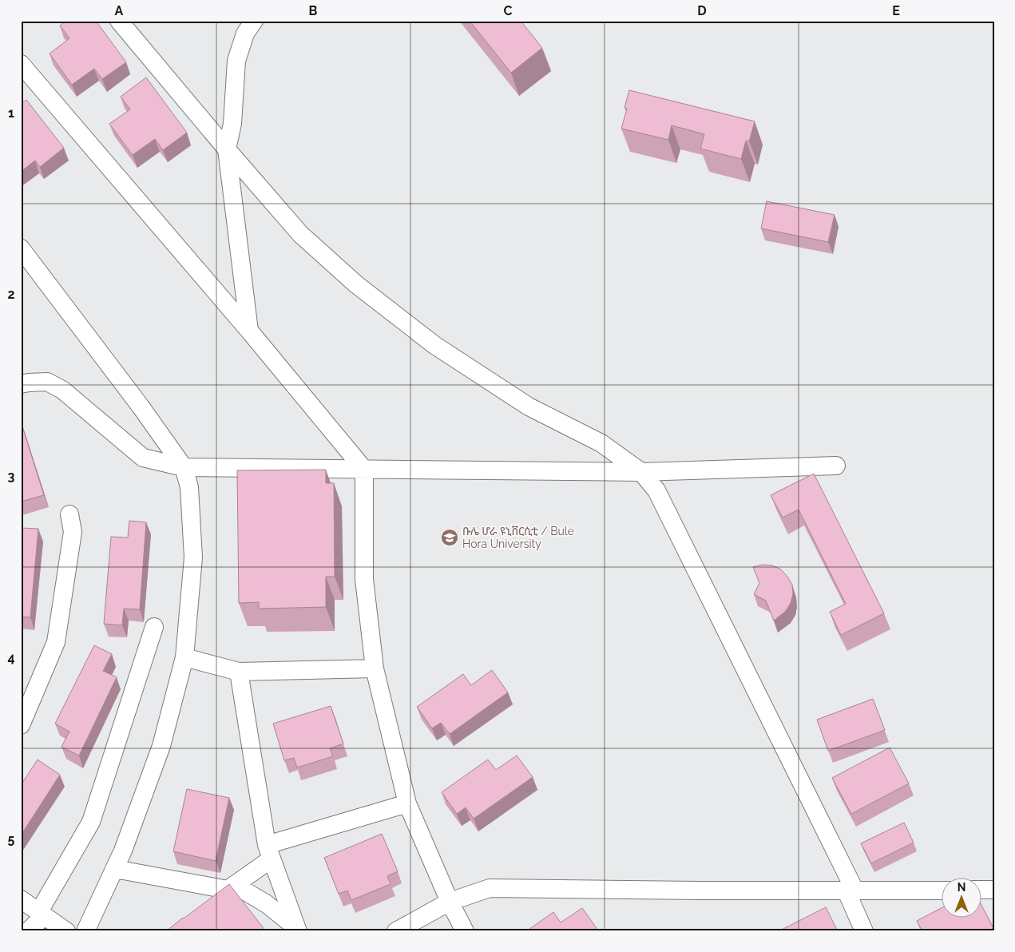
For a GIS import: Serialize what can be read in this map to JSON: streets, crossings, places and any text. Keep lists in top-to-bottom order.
{
  "places": {
    "school or university": ["ቡሌ ሆራ ዩኒቨርሲቲ / Bule Hora University"]
  },
  "north": "top",
  "grid": {
    "columns": [
      "A",
      "B",
      "C",
      "D",
      "E"
    ],
    "rows": [
      "1",
      "2",
      "3",
      "4",
      "5"
    ]
  }
}
